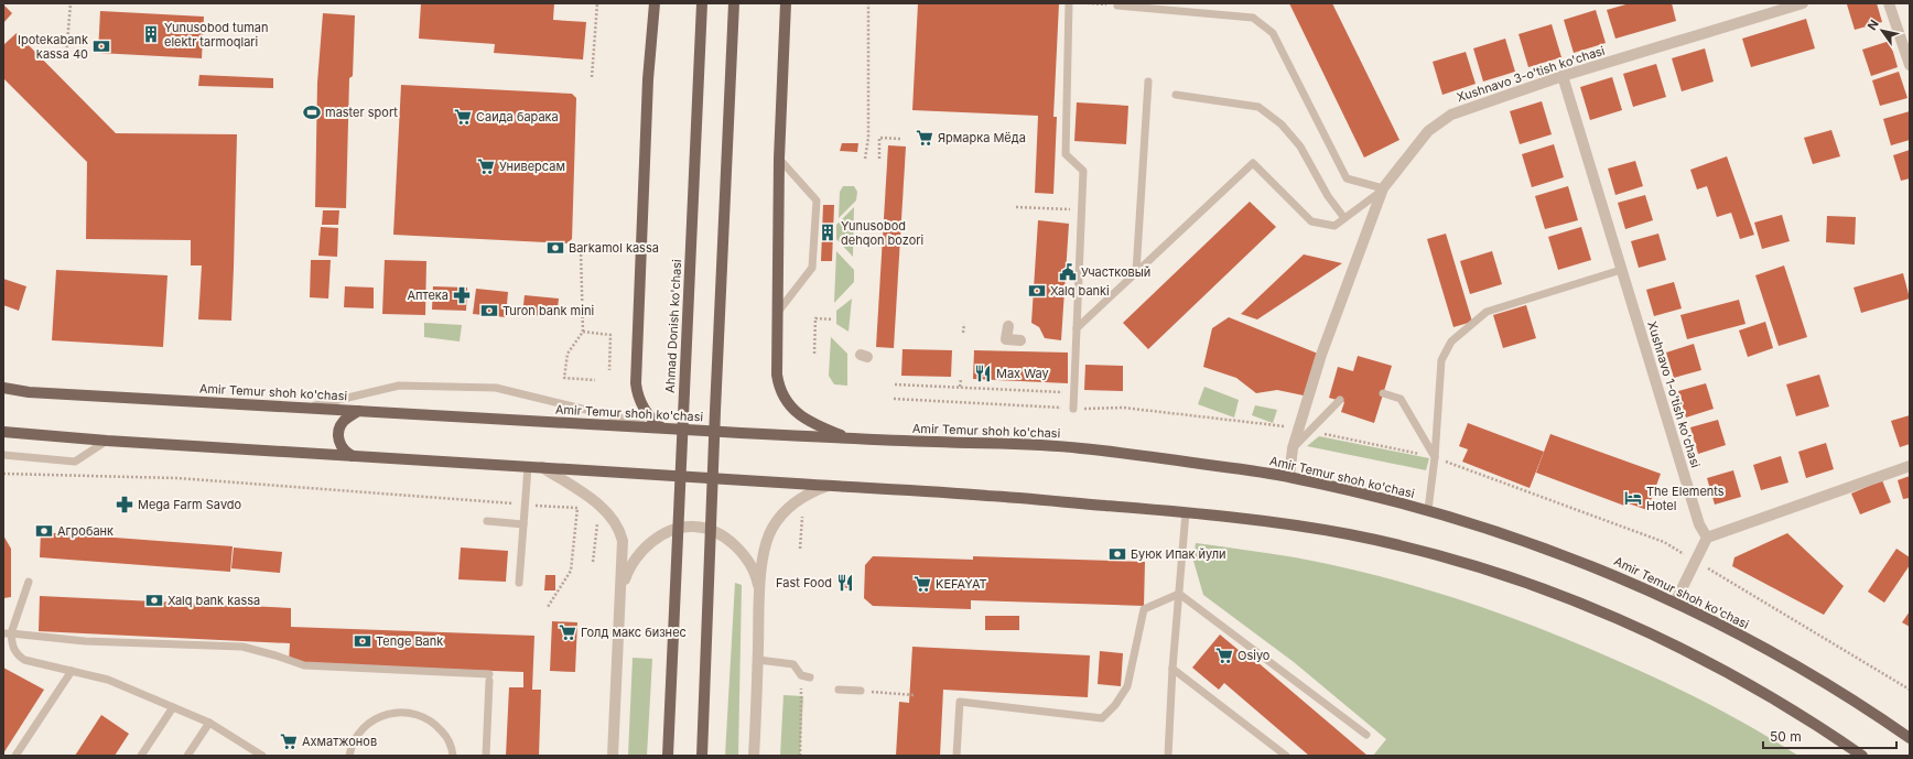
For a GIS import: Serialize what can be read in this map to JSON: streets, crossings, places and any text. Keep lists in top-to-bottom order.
{
  "streets": {
    "main road": ["Ahmad Donish ko'chasi", "Amir Temur shoh ko'chasi"],
    "street": ["Xushnavo 3-o'tish ko'chasi", "Xushnavo 1-o'tish ko'chasi"]
  },
  "crossings": [
    ["Xushnavo 3-o'tish ko'chasi", "Amir Temur shoh ko'chasi"],
    ["Xushnavo 3-o'tish ko'chasi", "Xushnavo 1-o'tish ko'chasi"]
  ],
  "places": {
    "building": ["Yunusobod tuman elektr tarmoqlari", "Yunusobod dehqon bozori"],
    "bank": [
      "Ipotekabank kassa 40",
      "Barkamol kassa",
      "Xalq banki",
      "Turon bank mini",
      "Агробанк",
      "Буюк Ипак йули",
      "Xalq bank kassa",
      "Tenge Bank"
    ],
    "sports": ["master sport"],
    "supermarket": [
      "Саида барака",
      "Ярмарка Мёда",
      "Универсам",
      "KEFAYAT",
      "Голд макс бизнес",
      "Osiyo",
      "Ахматжонов"
    ],
    "public building": ["Участковый"],
    "pharmacy": ["Аптека", "Mega Farm Savdo"],
    "restaurant": ["Max Way", "Fast Food"],
    "hotel": ["The Elements Hotel"]
  },
  "scale_bar": "50 m",
  "north": "top left"
}
